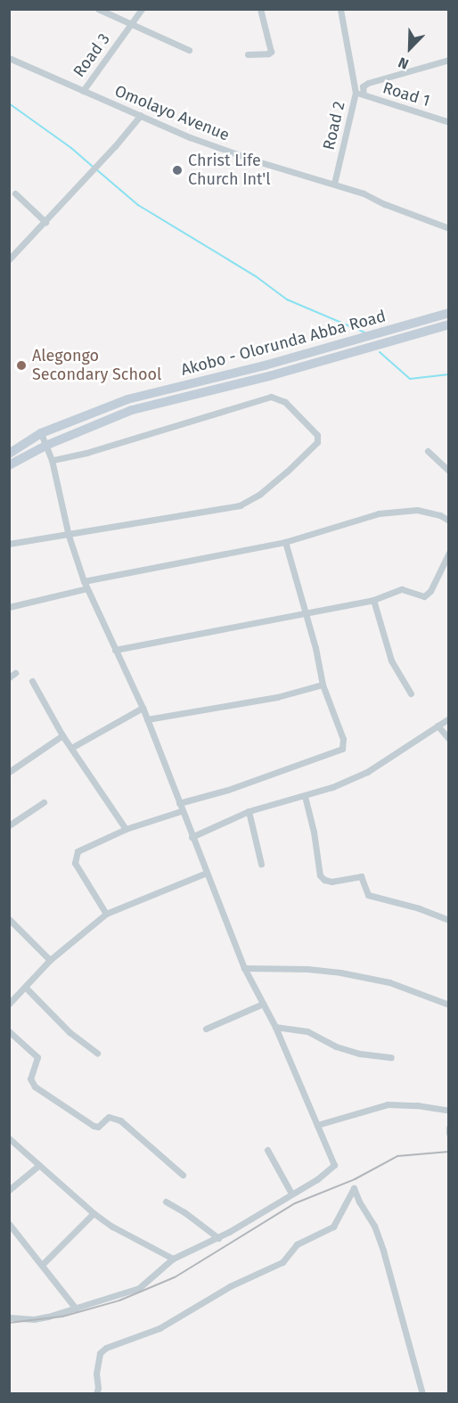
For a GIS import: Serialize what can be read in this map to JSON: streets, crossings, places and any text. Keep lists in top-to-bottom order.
{
  "streets": {
    "main road": ["Akobo - Olorunda Abba Road"],
    "street": [
      "Road 3",
      "Road 1",
      "Omolayo Avenue",
      "Road 2"
    ]
  },
  "crossings": [
    ["Road 3", "Omolayo Avenue"],
    ["Road 1", "Road 2"],
    ["Omolayo Avenue", "Road 2"]
  ],
  "places": ["Christ Life Church Int'l", "Alegongo Secondary School"],
  "north": "bottom left"
}
